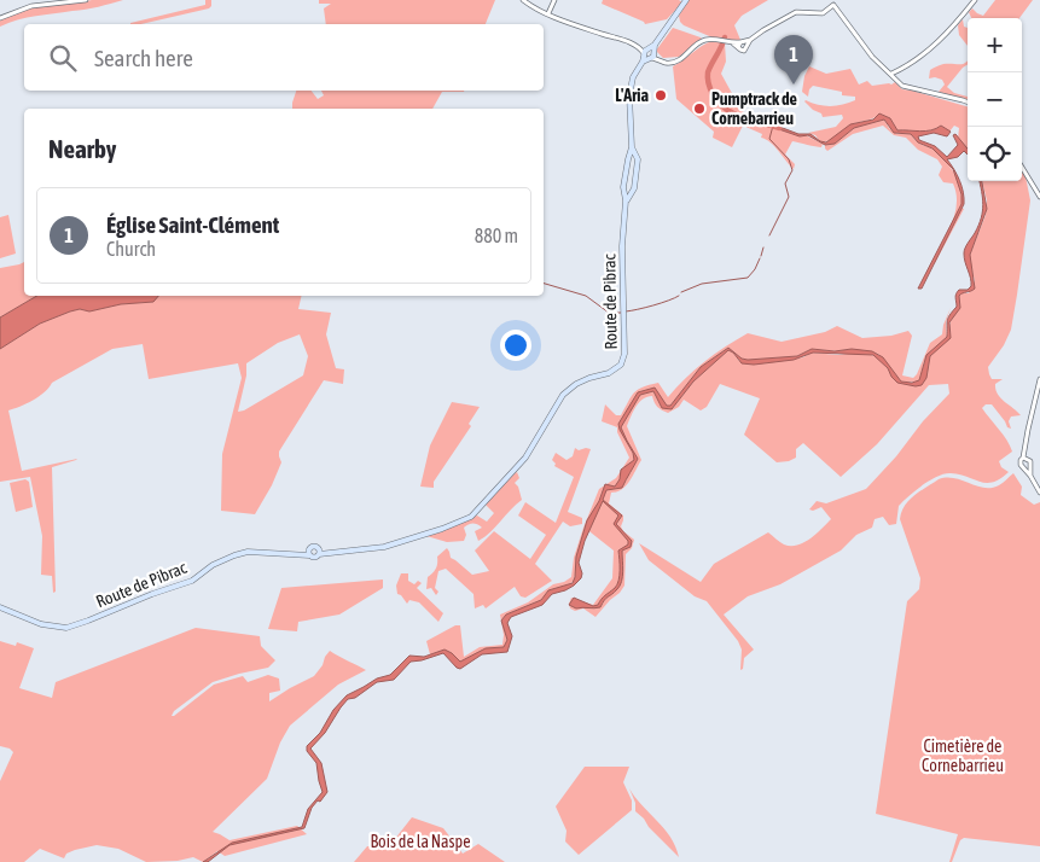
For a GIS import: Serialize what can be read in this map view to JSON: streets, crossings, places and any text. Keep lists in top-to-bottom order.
{
  "streets": {
    "main road": ["Route de Pibrac"]
  },
  "parks": ["Cimetière de Cornebarrieu", "Bois de la Naspe"],
  "places": ["L'Aria", "Pumptrack de Cornebarrieu"],
  "page": {
    "map_buttons": ["+", "−"],
    "search": "Search here",
    "pins": "1",
    "heading": "Nearby",
    "list": [
      {
        "mark": "1",
        "name": "Église Saint-Clément",
        "note": "Church",
        "value": "880 m"
      }
    ]
  }
}
